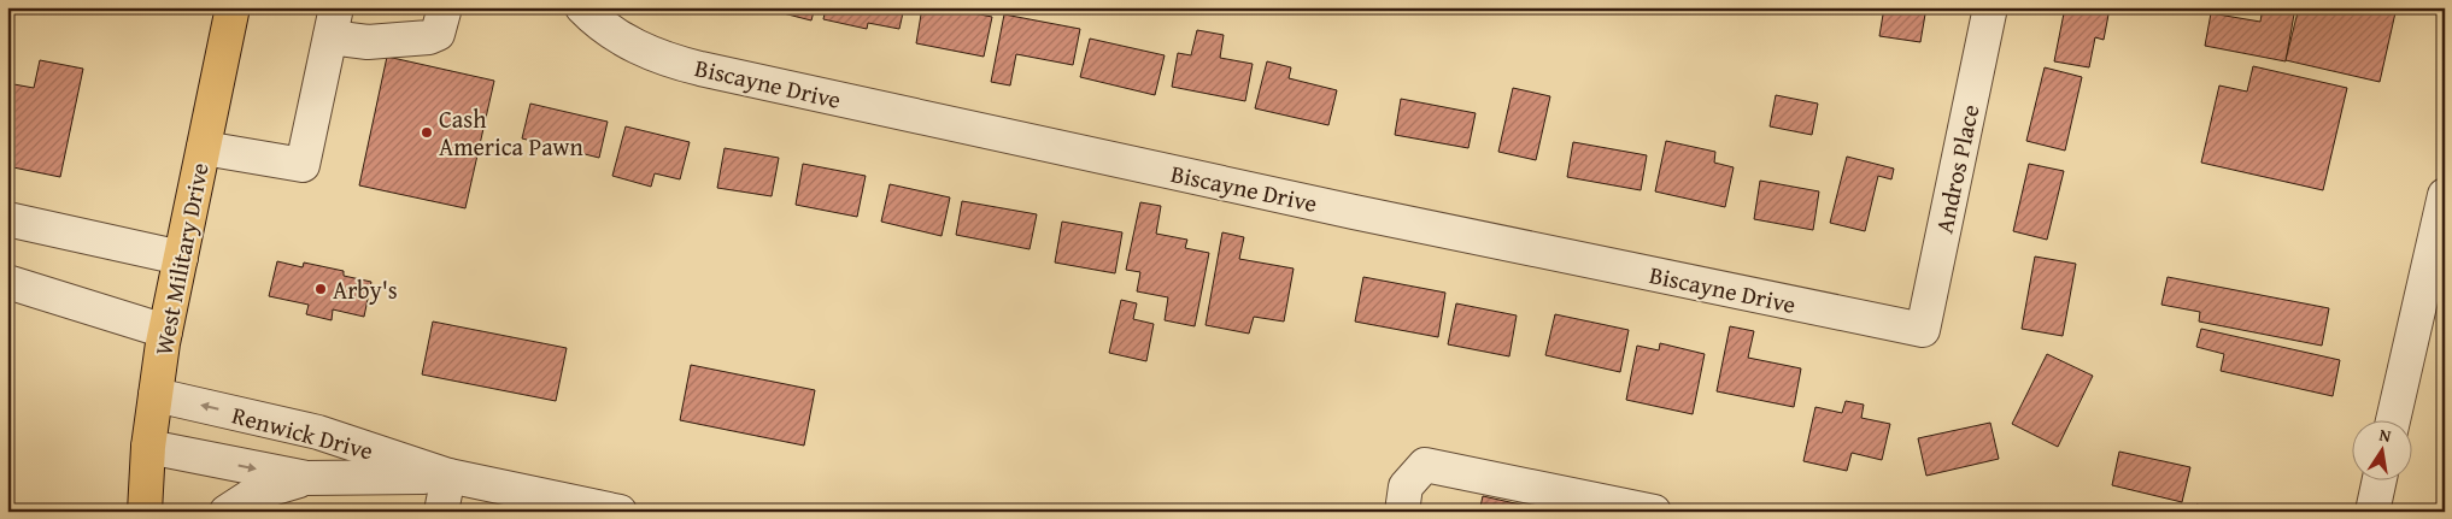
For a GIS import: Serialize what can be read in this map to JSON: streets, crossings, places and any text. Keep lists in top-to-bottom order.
{
  "streets": {
    "main road": ["West Military Drive"],
    "street": ["Biscayne Drive", "Andros Place", "Renwick Drive"]
  },
  "crossings": [
    ["Biscayne Drive", "Andros Place"],
    ["West Military Drive", "Renwick Drive"]
  ],
  "places": ["Cash America Pawn", "Arby's"],
  "north": "top"
}
